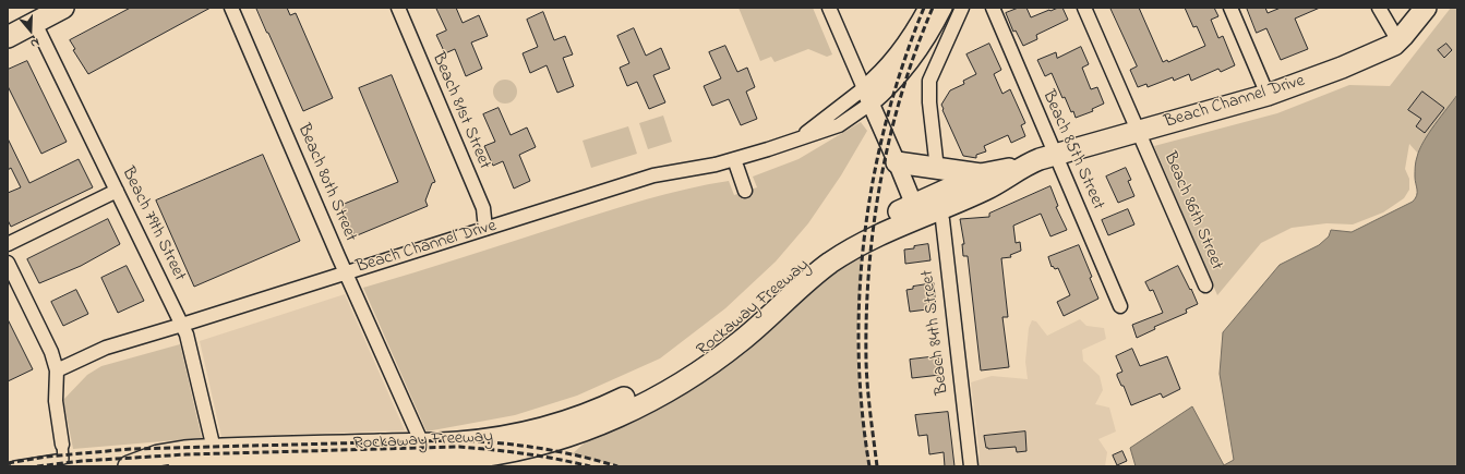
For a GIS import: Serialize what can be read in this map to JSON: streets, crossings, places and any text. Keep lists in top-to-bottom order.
{
  "streets": {
    "main road": ["Beach Channel Drive", "Rockaway Freeway"],
    "street": [
      "Beach 81st Street",
      "Beach 85th Street",
      "Beach 80th Street",
      "Beach 86th Street",
      "Beach 79th Street",
      "Beach 84th Street"
    ]
  },
  "crossings": [
    ["Beach Channel Drive", "Beach 81st Street"],
    ["Beach Channel Drive", "Beach 85th Street"],
    ["Beach Channel Drive", "Beach 80th Street"],
    ["Beach Channel Drive", "Beach 86th Street"],
    ["Beach Channel Drive", "Beach 79th Street"],
    ["Beach Channel Drive", "Rockaway Freeway"],
    ["Beach Channel Drive", "Beach 84th Street"],
    ["Beach 80th Street", "Rockaway Freeway"],
    ["Beach 79th Street", "Rockaway Freeway"]
  ],
  "north": "bottom"
}
